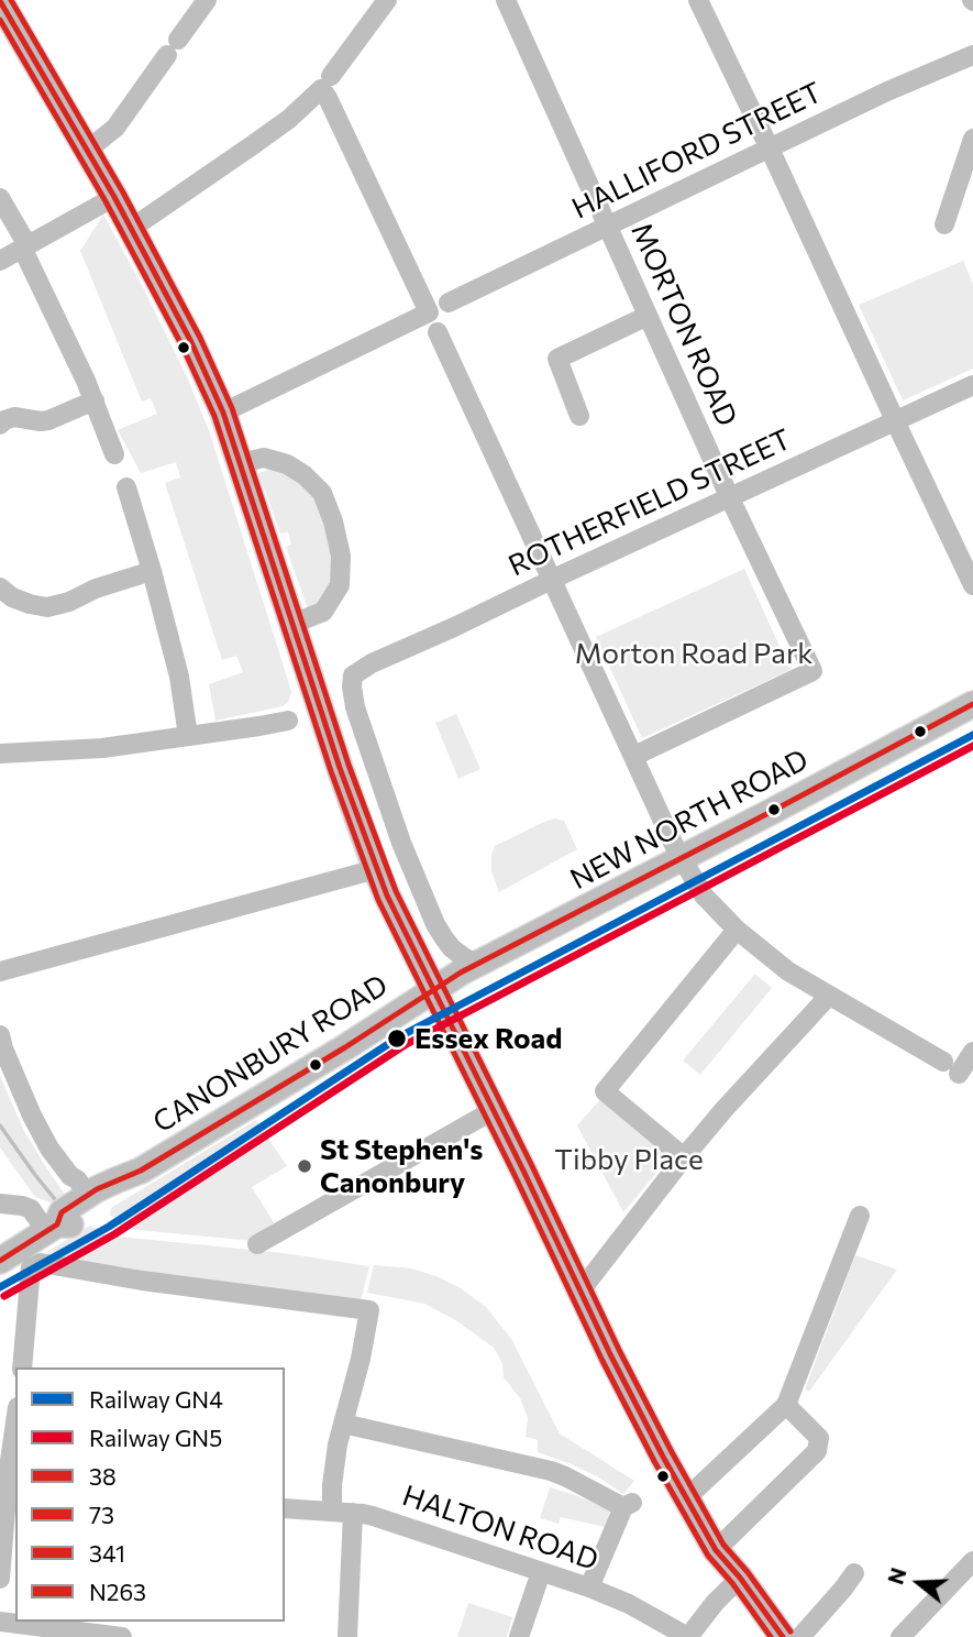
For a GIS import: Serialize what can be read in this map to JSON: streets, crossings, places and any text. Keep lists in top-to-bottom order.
{
  "streets": {
    "main road": ["NEW NORTH ROAD", "CANONBURY ROAD"],
    "street": [
      "HALLIFORD STREET",
      "MORTON ROAD",
      "ROTHERFIELD STREET",
      "HALTON ROAD"
    ]
  },
  "crossings": [
    ["HALLIFORD STREET", "MORTON ROAD"],
    ["MORTON ROAD", "ROTHERFIELD STREET"],
    ["ROTHERFIELD STREET", "NEW NORTH ROAD"],
    ["NEW NORTH ROAD", "CANONBURY ROAD"]
  ],
  "parks": ["Morton Road Park", "Tibby Place"],
  "places": ["Essex Road", "St Stephen's Canonbury"],
  "lines": [
    "transit line 341",
    "transit line 38",
    "transit line 73",
    "transit line N263",
    "rail line GN4",
    "rail line GN5"
  ],
  "legend": [
    "Railway GN4",
    "Railway GN5",
    "38",
    "73",
    "341",
    "N263"
  ],
  "north": "left"
}
